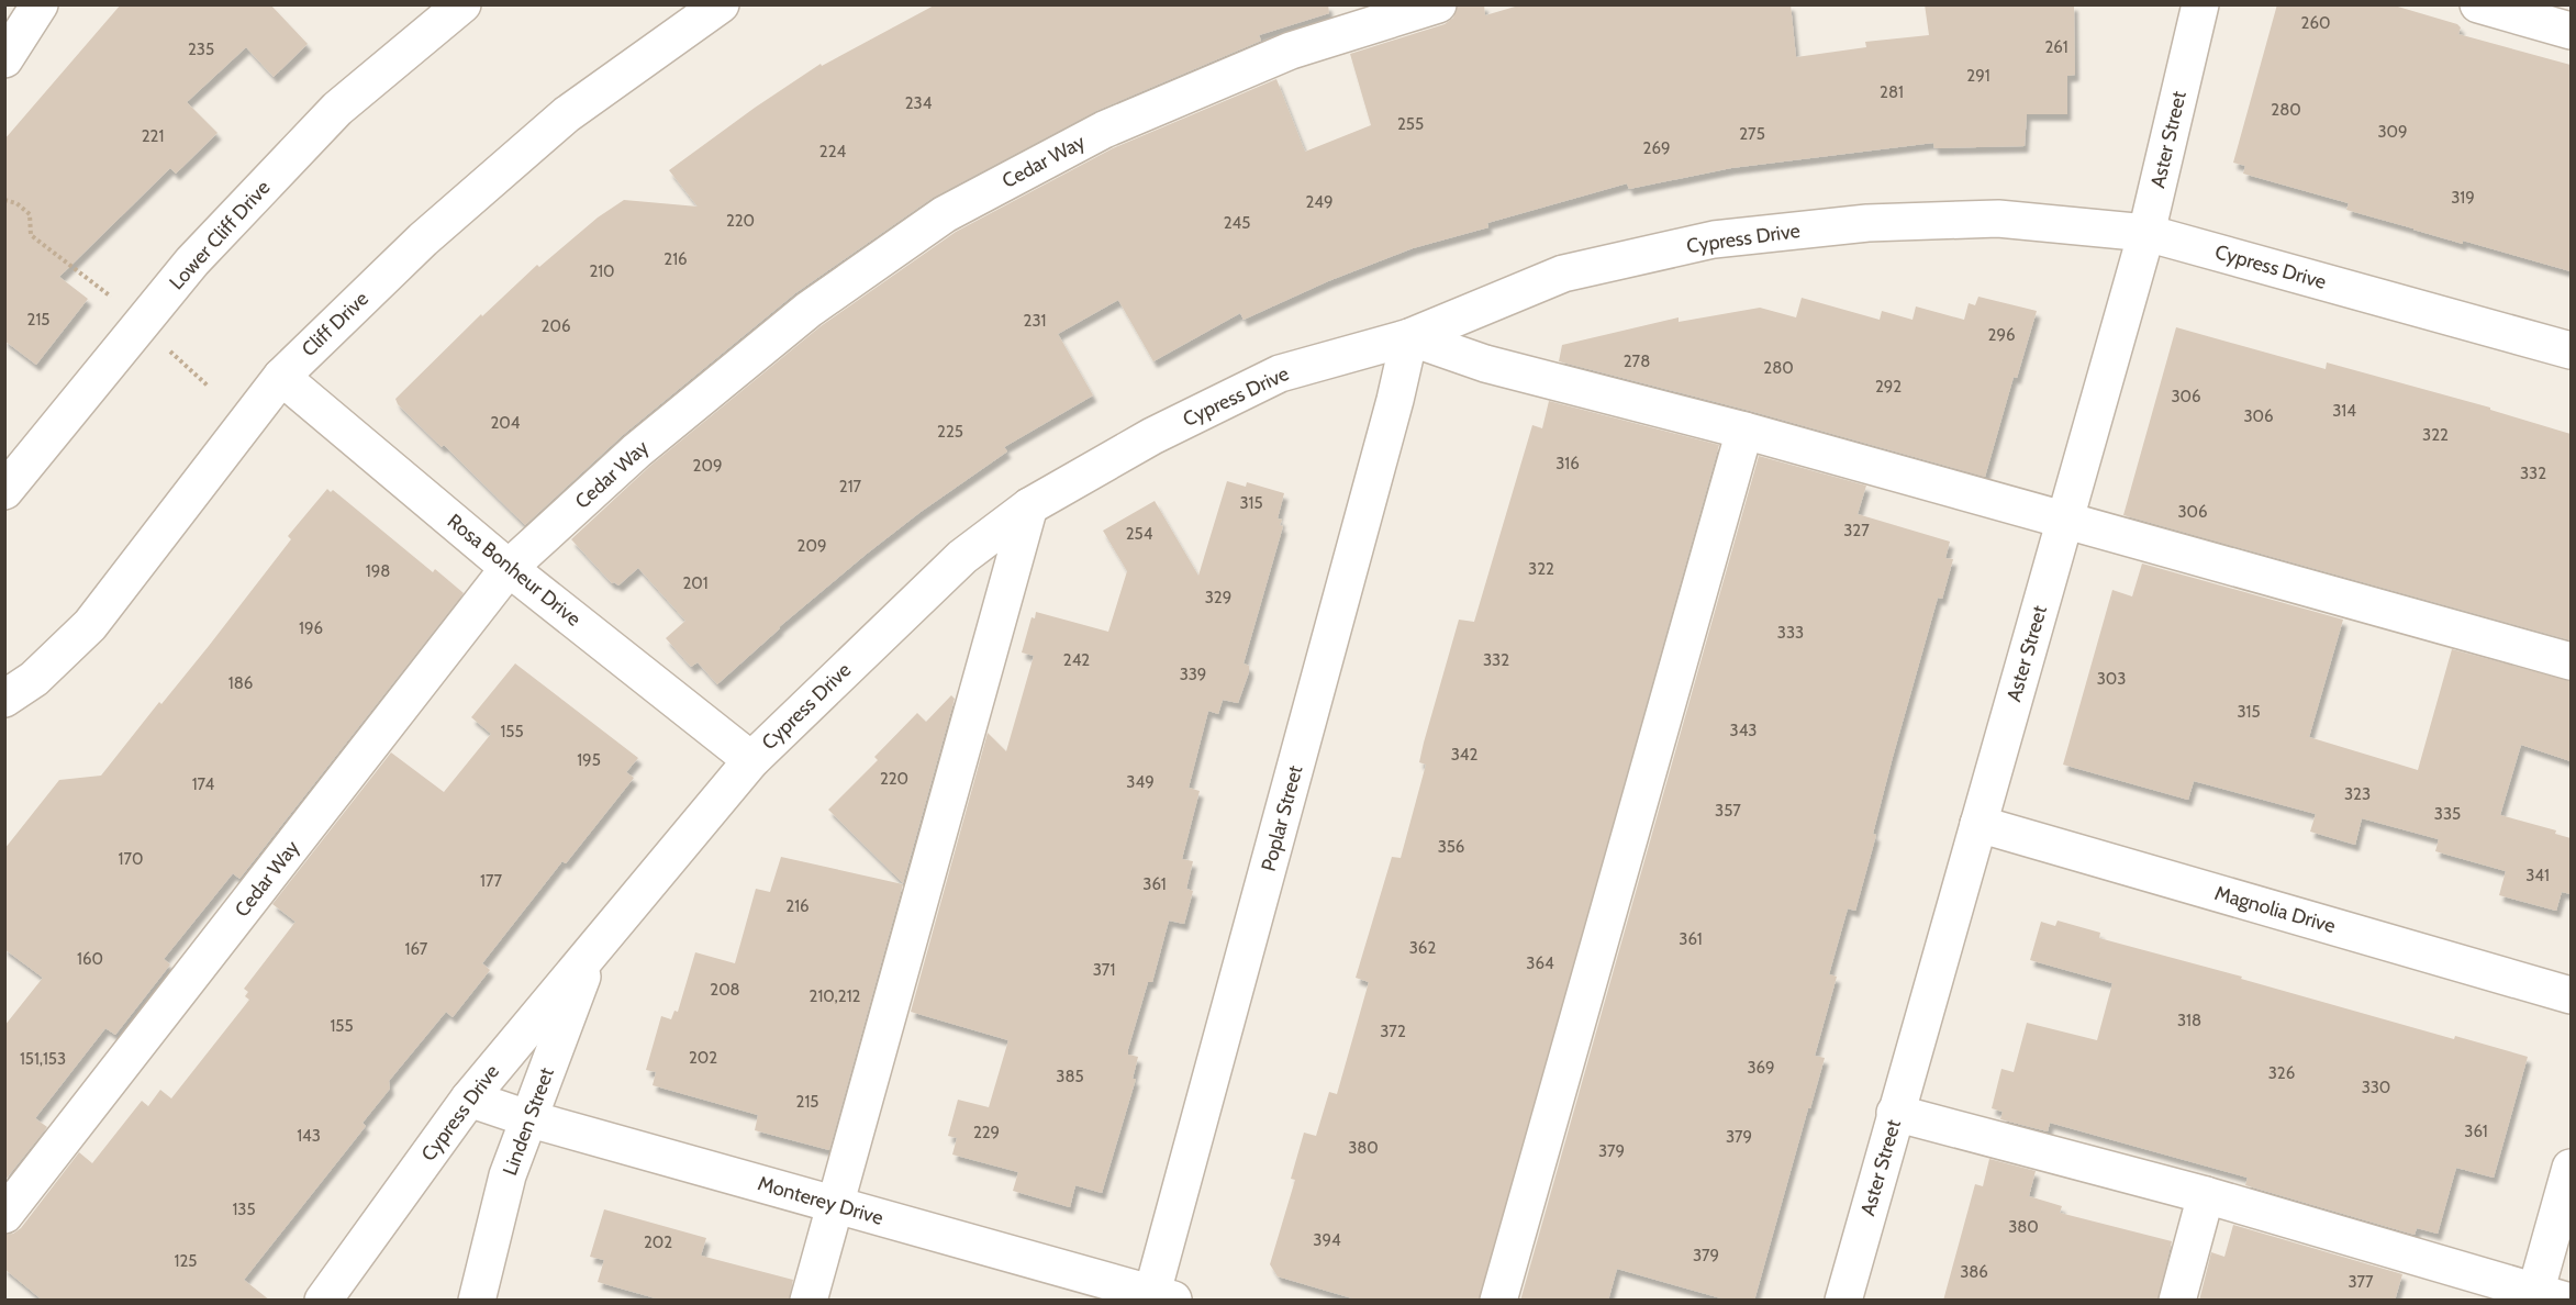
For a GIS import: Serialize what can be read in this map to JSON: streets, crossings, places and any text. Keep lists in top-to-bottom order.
{
  "streets": {
    "street": [
      "Aster Street",
      "Cedar Way",
      "Lower Cliff Drive",
      "Cypress Drive",
      "Cliff Drive",
      "Rosa Bonheur Drive",
      "Poplar Street",
      "Magnolia Drive",
      "Linden Street",
      "Monterey Drive"
    ]
  },
  "crossings": [
    ["Aster Street", "Cypress Drive"],
    ["Aster Street", "Magnolia Drive"],
    ["Cedar Way", "Rosa Bonheur Drive"],
    ["Cypress Drive", "Rosa Bonheur Drive"],
    ["Cypress Drive", "Poplar Street"],
    ["Cypress Drive", "Linden Street"],
    ["Cypress Drive", "Monterey Drive"],
    ["Cliff Drive", "Rosa Bonheur Drive"],
    ["Poplar Street", "Monterey Drive"],
    ["Linden Street", "Monterey Drive"]
  ],
  "house_numbers": [
    "260",
    "261",
    "235",
    "291",
    "281",
    "234",
    "280",
    "255",
    "309",
    "275",
    "221",
    "269",
    "224",
    "319",
    "249",
    "220",
    "245",
    "216",
    "210",
    "215",
    "231",
    "206",
    "296",
    "278",
    "280",
    "292",
    "306",
    "314",
    "306",
    "204",
    "225",
    "322",
    "316",
    "209",
    "332",
    "217",
    "315",
    "306",
    "327",
    "254",
    "209",
    "322",
    "198",
    "201",
    "329",
    "196",
    "333",
    "242",
    "332",
    "339",
    "303",
    "186",
    "315",
    "343",
    "155",
    "342",
    "195",
    "220",
    "349",
    "174",
    "323",
    "357",
    "335",
    "356",
    "170",
    "341",
    "177",
    "361",
    "216",
    "361",
    "362",
    "167",
    "160",
    "364",
    "371",
    "208",
    "210,212",
    "318",
    "155",
    "372",
    "202",
    "151,153",
    "369",
    "326",
    "385",
    "330",
    "215",
    "361",
    "229",
    "143",
    "379",
    "380",
    "379",
    "135",
    "380",
    "394",
    "202",
    "379",
    "125",
    "386",
    "377"
  ]
}
